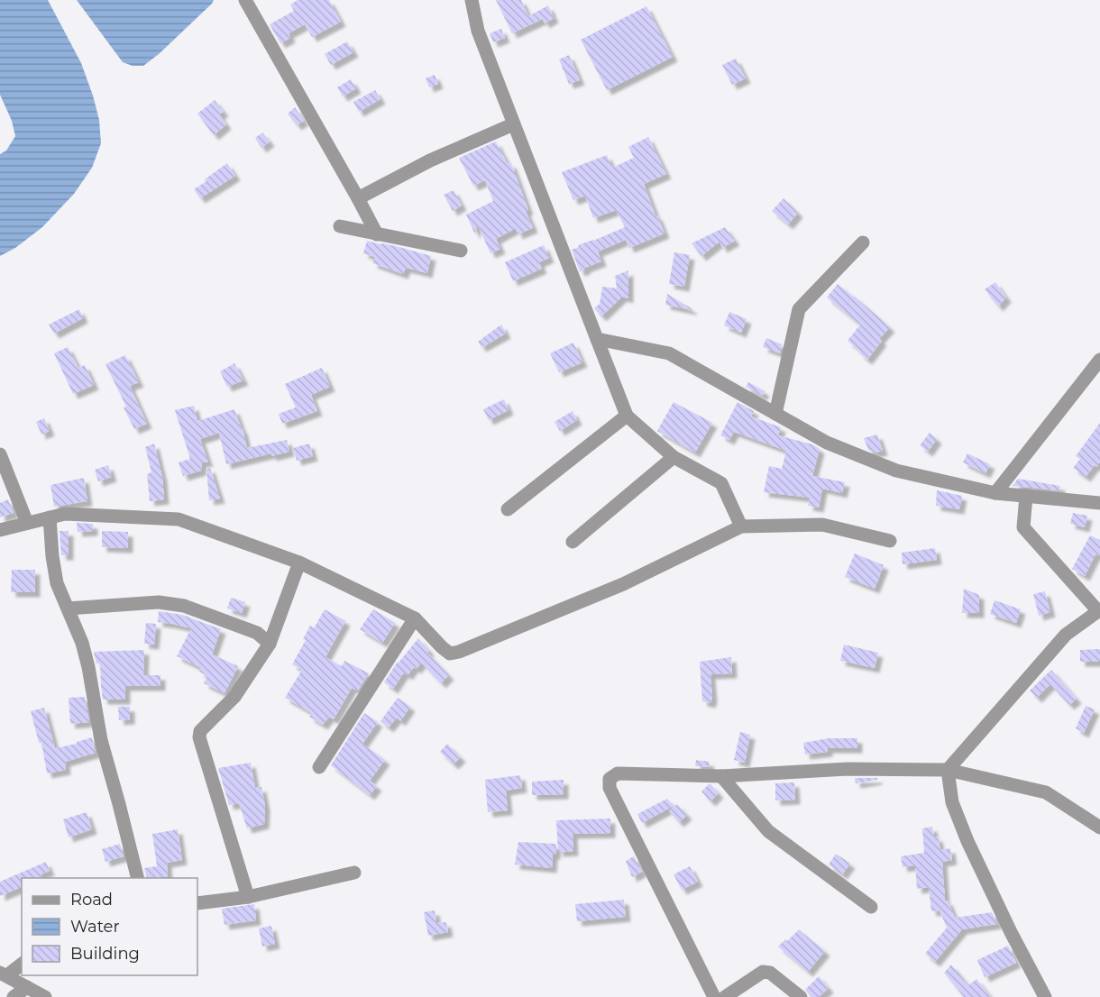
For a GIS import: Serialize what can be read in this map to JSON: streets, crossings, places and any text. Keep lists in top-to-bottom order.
{
  "legend": ["Road", "Water", "Building"]
}
